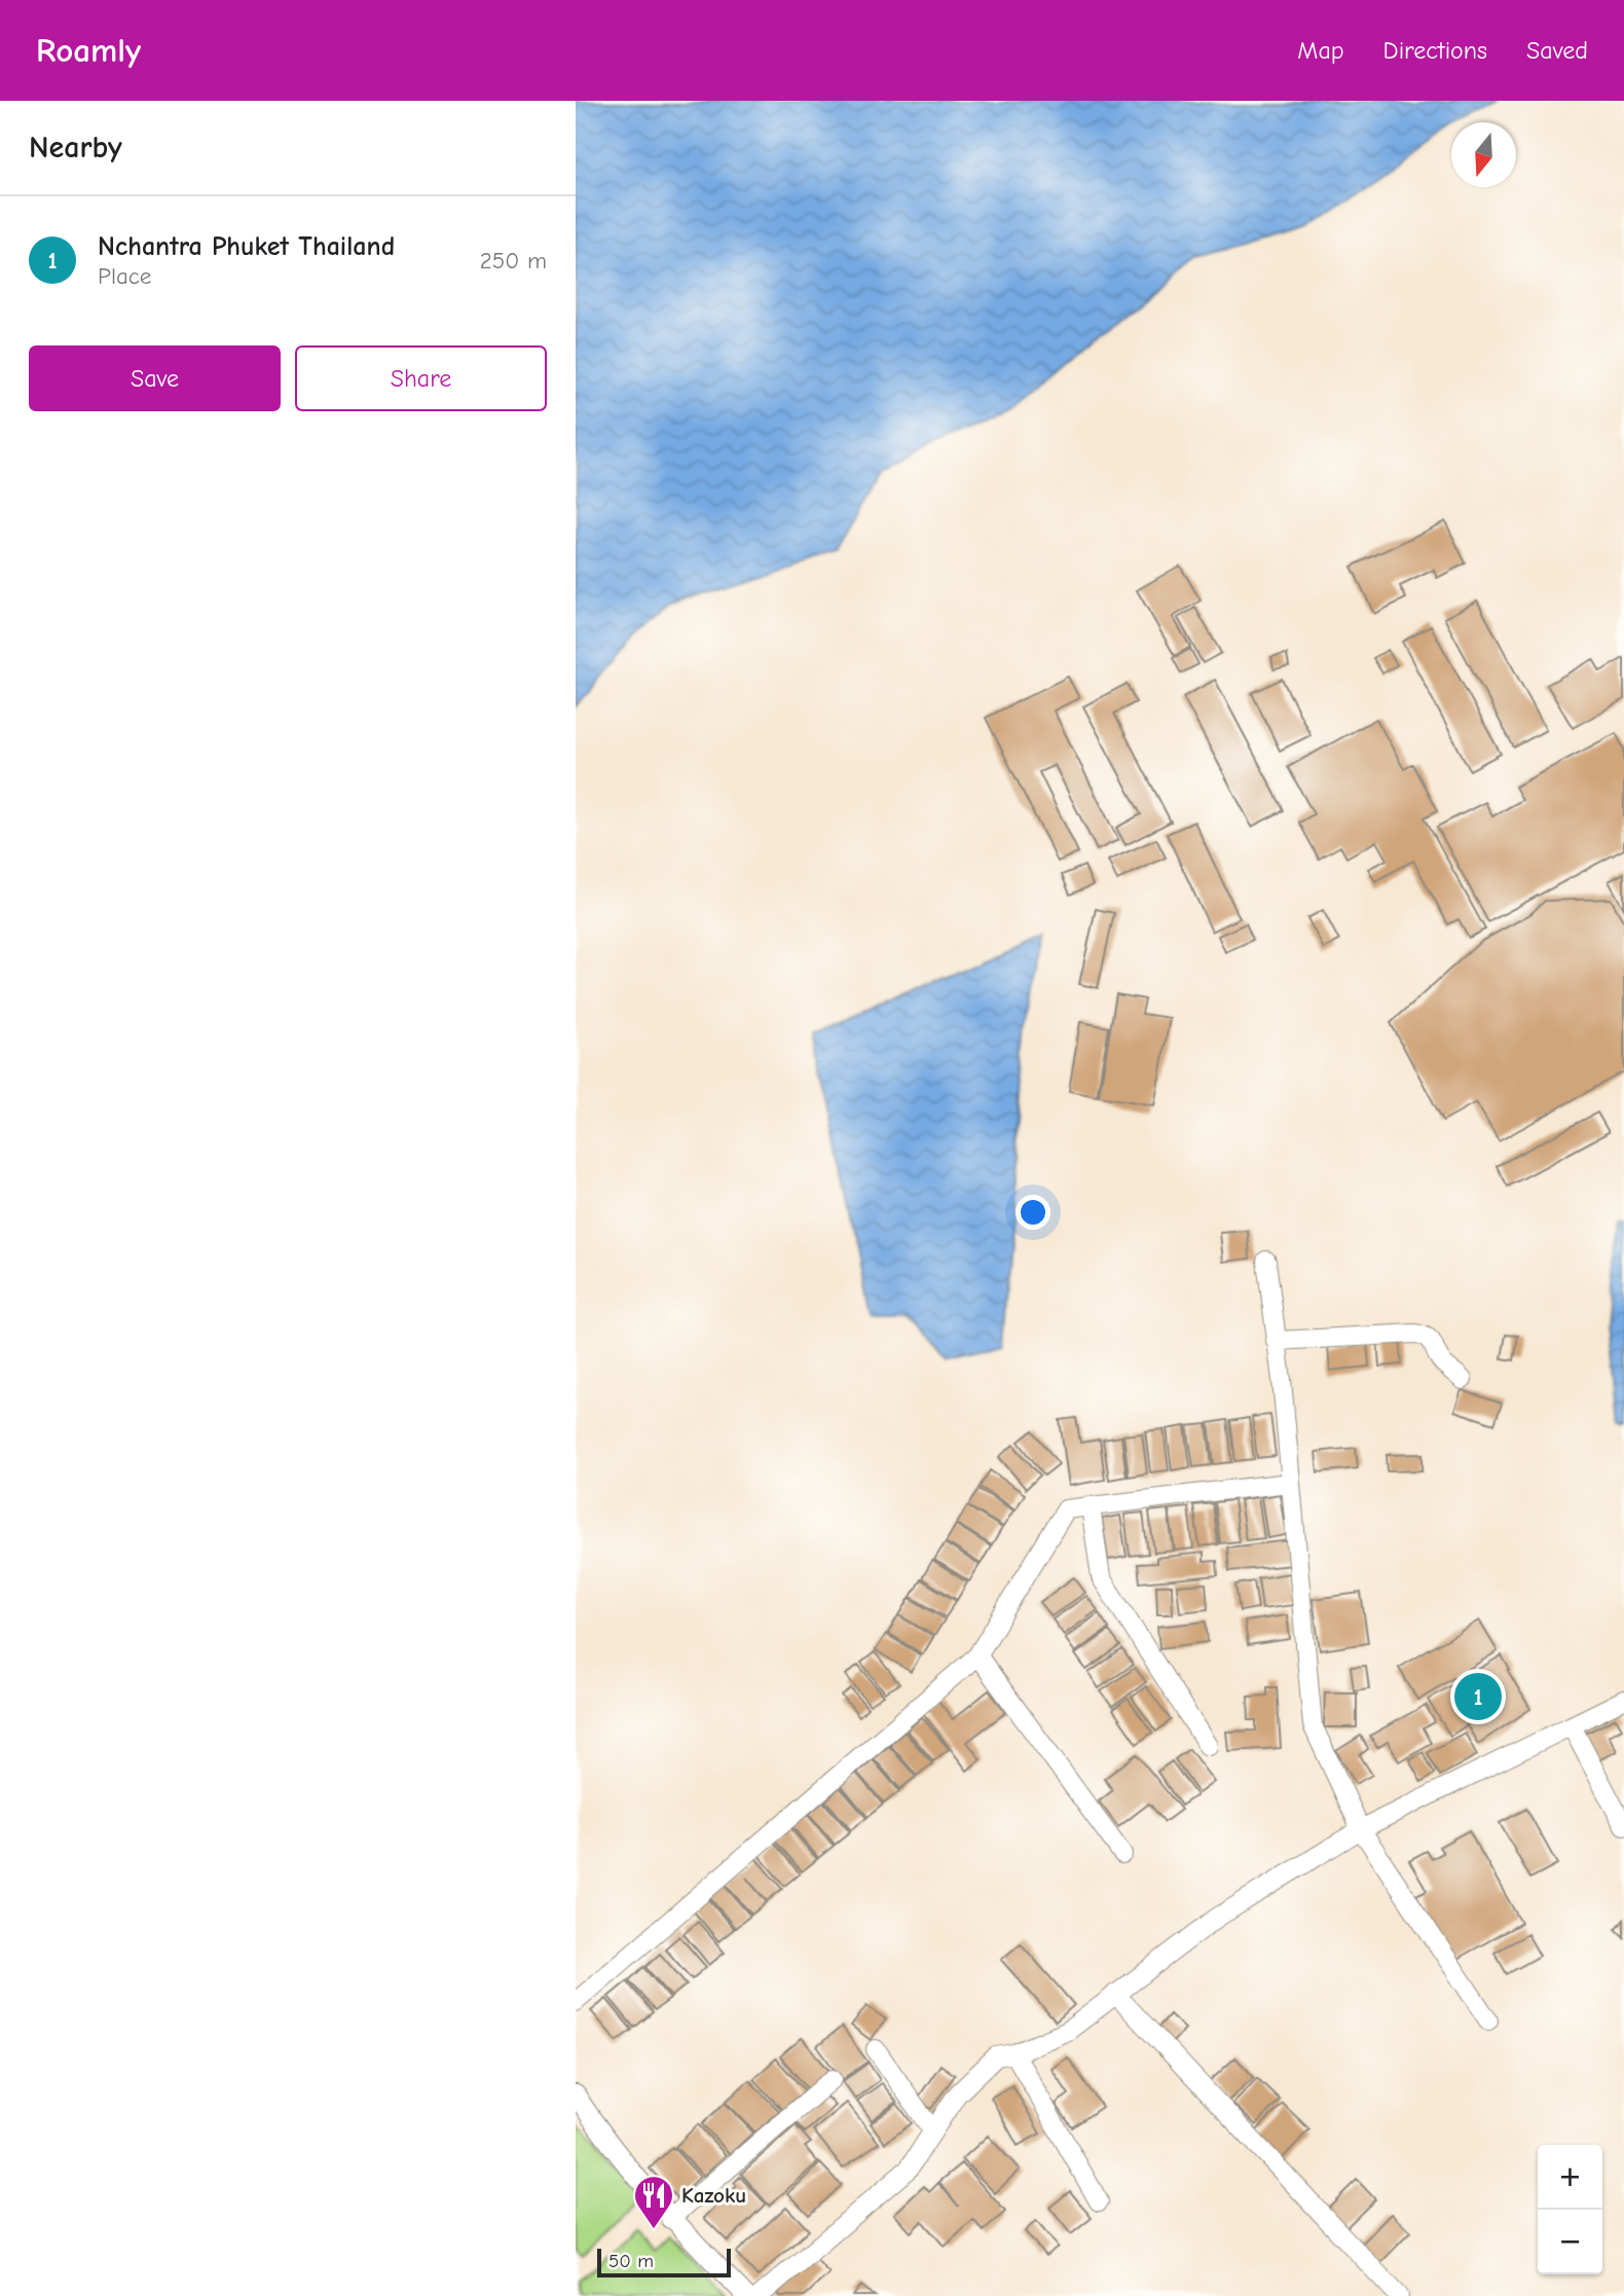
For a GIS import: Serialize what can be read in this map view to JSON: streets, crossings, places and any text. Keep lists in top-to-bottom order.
{
  "places": {
    "restaurant": ["Kazoku"]
  },
  "scale_bar": "50 m",
  "north": "bottom",
  "page": {
    "header": "Roamly",
    "nav": ["Map", "Directions", "Saved"],
    "heading": "Nearby",
    "list": [
      {
        "mark": "1",
        "name": "Nchantra Phuket Thailand",
        "note": "Place",
        "value": "250 m"
      }
    ],
    "buttons": ["Save", "Share"],
    "pins": "1",
    "map_buttons": ["+", "−"],
    "scale": "50 m"
  }
}
